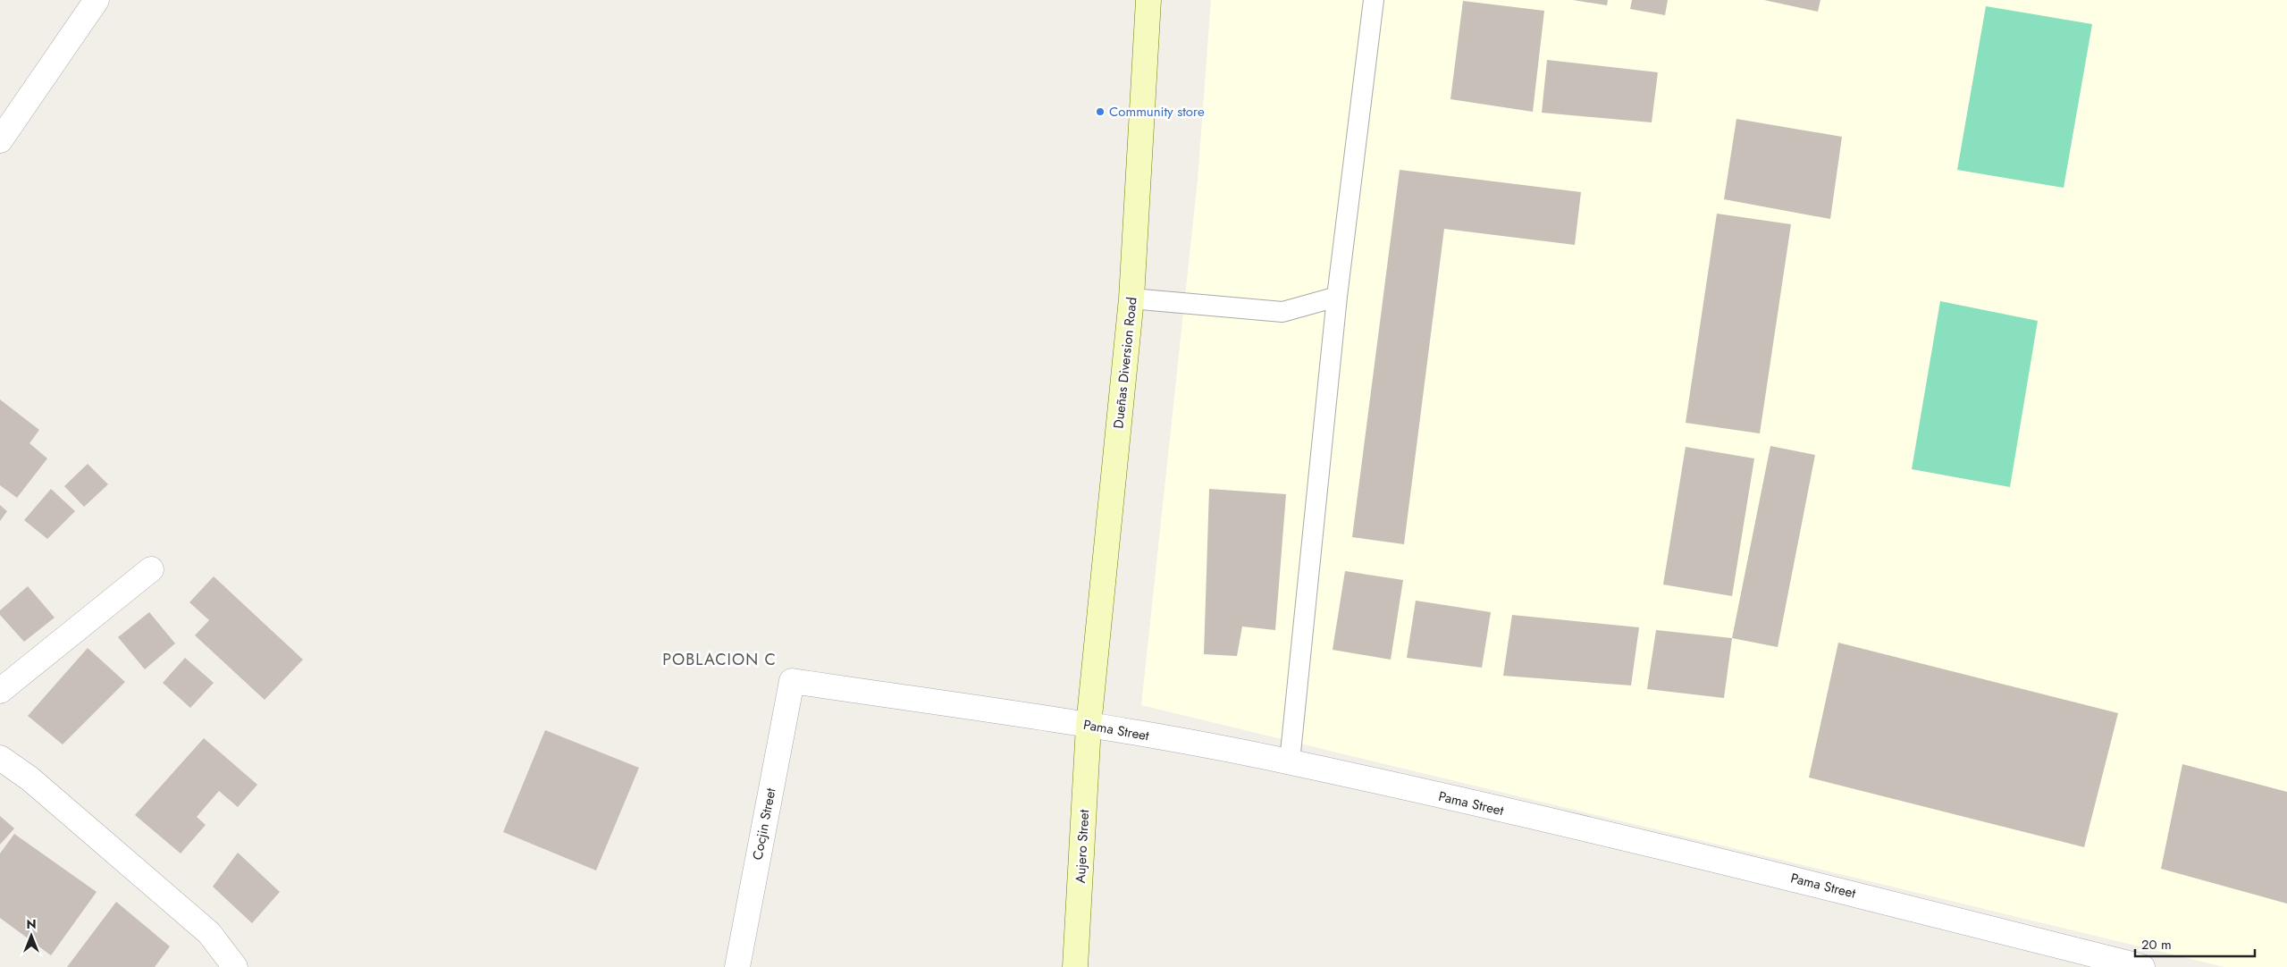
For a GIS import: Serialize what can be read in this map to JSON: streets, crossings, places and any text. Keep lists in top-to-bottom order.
{
  "streets": {
    "main road": ["Dueñas Diversion Road", "Aujero Street"],
    "street": ["Pama Street", "Cocjin Street"]
  },
  "crossings": [
    ["Dueñas Diversion Road", "Pama Street"],
    ["Dueñas Diversion Road", "Aujero Street"],
    ["Pama Street", "Cocjin Street"],
    ["Pama Street", "Aujero Street"]
  ],
  "districts": ["POBLACION C"],
  "places": ["Community store"],
  "scale_bar": "20 m",
  "north": "top"
}
